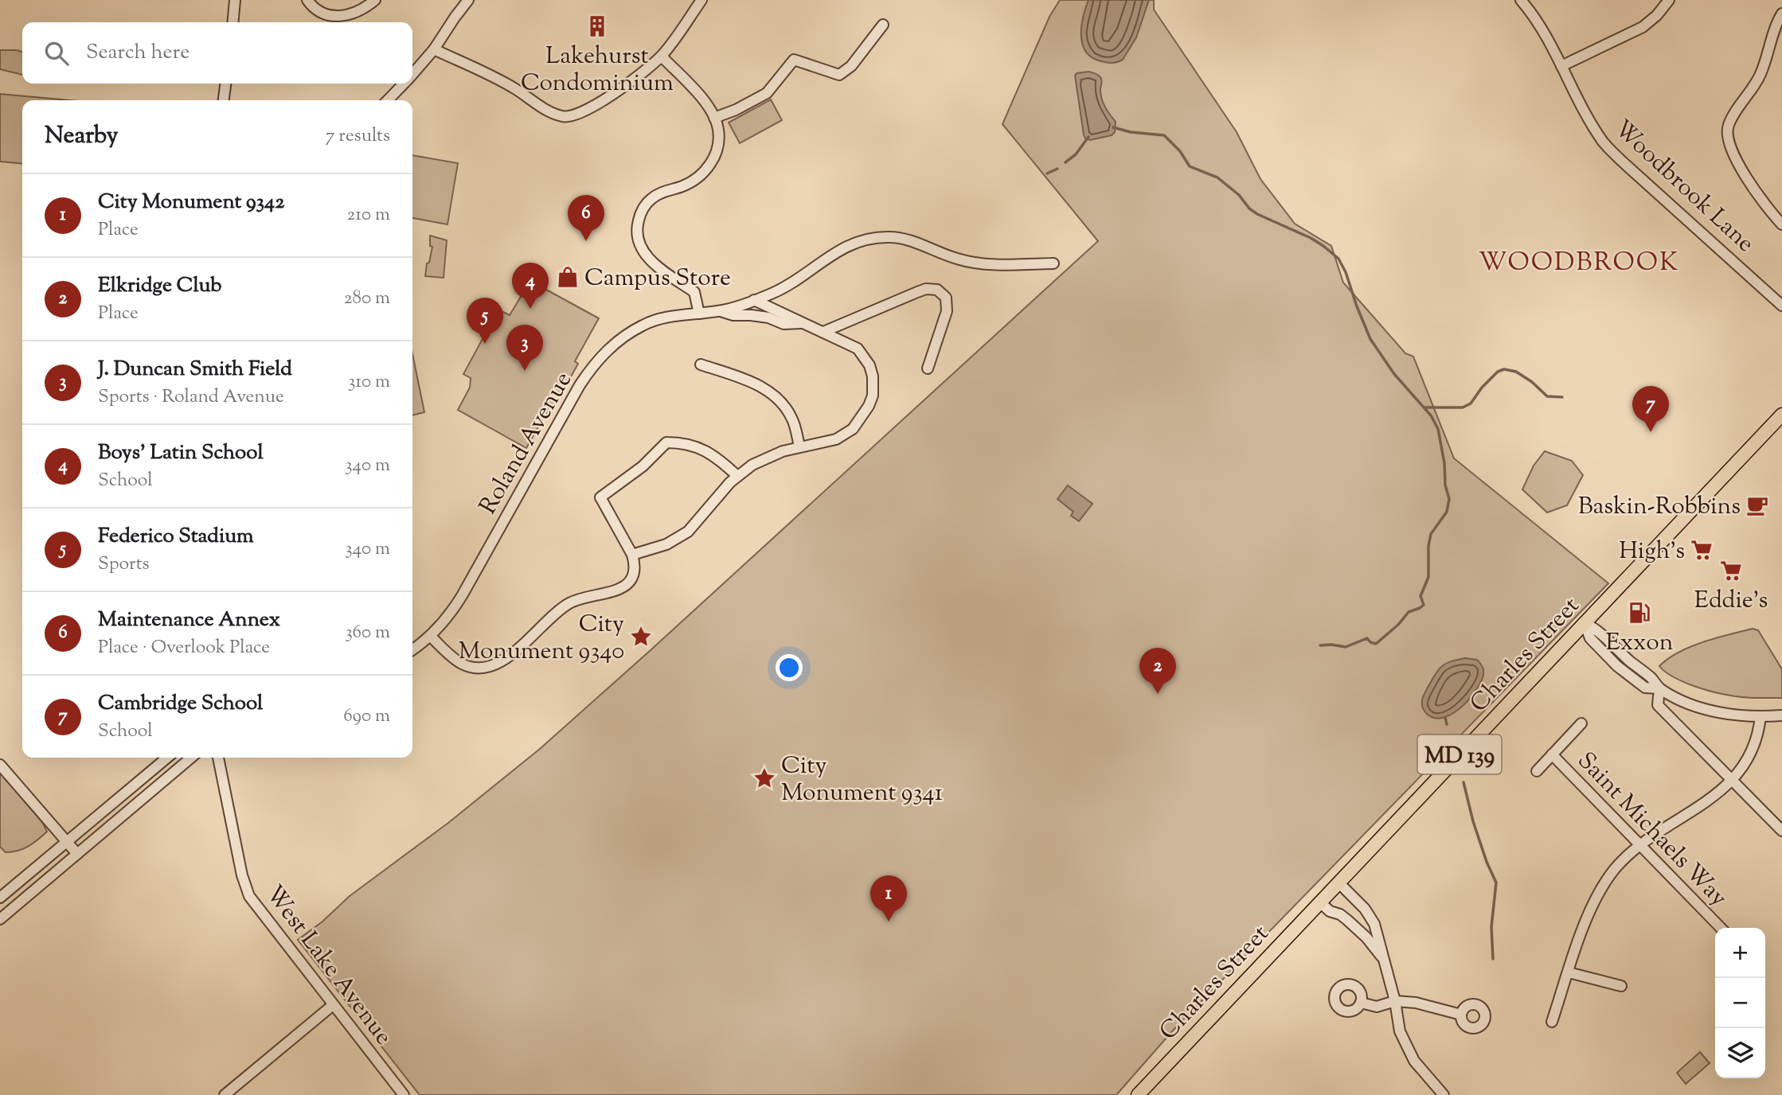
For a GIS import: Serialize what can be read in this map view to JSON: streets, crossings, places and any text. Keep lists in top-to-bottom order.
{
  "streets": {
    "main road": ["Charles Street", "MD 139"],
    "street": [
      "Woodbrook Lane",
      "Roland Avenue",
      "Saint Michaels Way",
      "West Lake Avenue"
    ]
  },
  "districts": ["WOODBROOK"],
  "places": {
    "building": ["Lakehurst Condominium"],
    "shop": ["Campus Store"],
    "cafe": ["Baskin-Robbins"],
    "supermarket": ["High’s", "Eddie's"],
    "fuel station": ["Exxon"],
    "place": ["City Monument 9340", "City Monument 9341"]
  },
  "page": {
    "search": "Search here",
    "heading": ["Nearby", "7 results"],
    "list": [
      {
        "mark": "1",
        "name": "City Monument 9342",
        "note": "Place",
        "value": "210 m"
      },
      {
        "mark": "2",
        "name": "Elkridge Club",
        "note": "Place",
        "value": "280 m"
      },
      {
        "mark": "3",
        "name": "J. Duncan Smith Field",
        "note": "Sports · Roland Avenue",
        "value": "310 m"
      },
      {
        "mark": "4",
        "name": "Boys’ Latin School",
        "note": "School",
        "value": "340 m"
      },
      {
        "mark": "5",
        "name": "Federico Stadium",
        "note": "Sports",
        "value": "340 m"
      },
      {
        "mark": "6",
        "name": "Maintenance Annex",
        "note": "Place · Overlook Place",
        "value": "360 m"
      },
      {
        "mark": "7",
        "name": "Cambridge School",
        "note": "School",
        "value": "690 m"
      }
    ],
    "pins": [
      "6",
      "4",
      "5",
      "3",
      "7",
      "2",
      "1"
    ],
    "map_buttons": ["+", "−"]
  }
}
